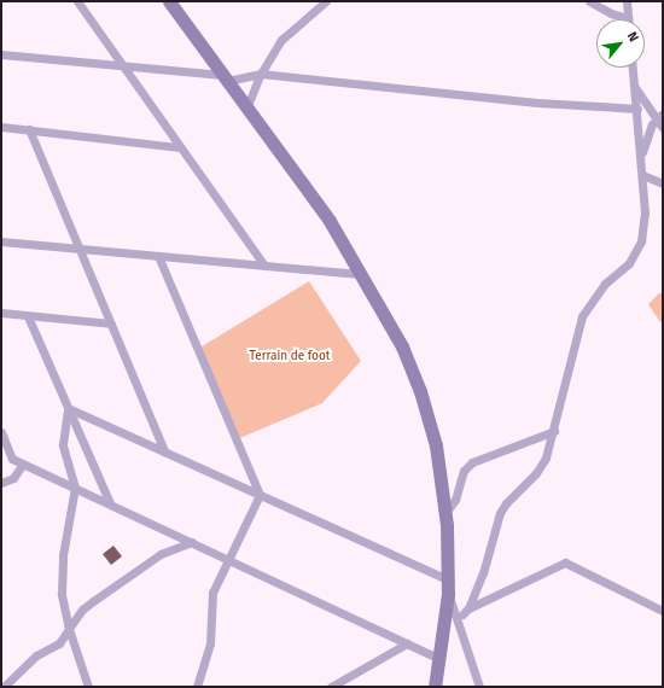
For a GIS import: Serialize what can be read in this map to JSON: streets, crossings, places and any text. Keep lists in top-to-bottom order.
{
  "parks": ["Terrain de foot"],
  "north": "top right"
}
